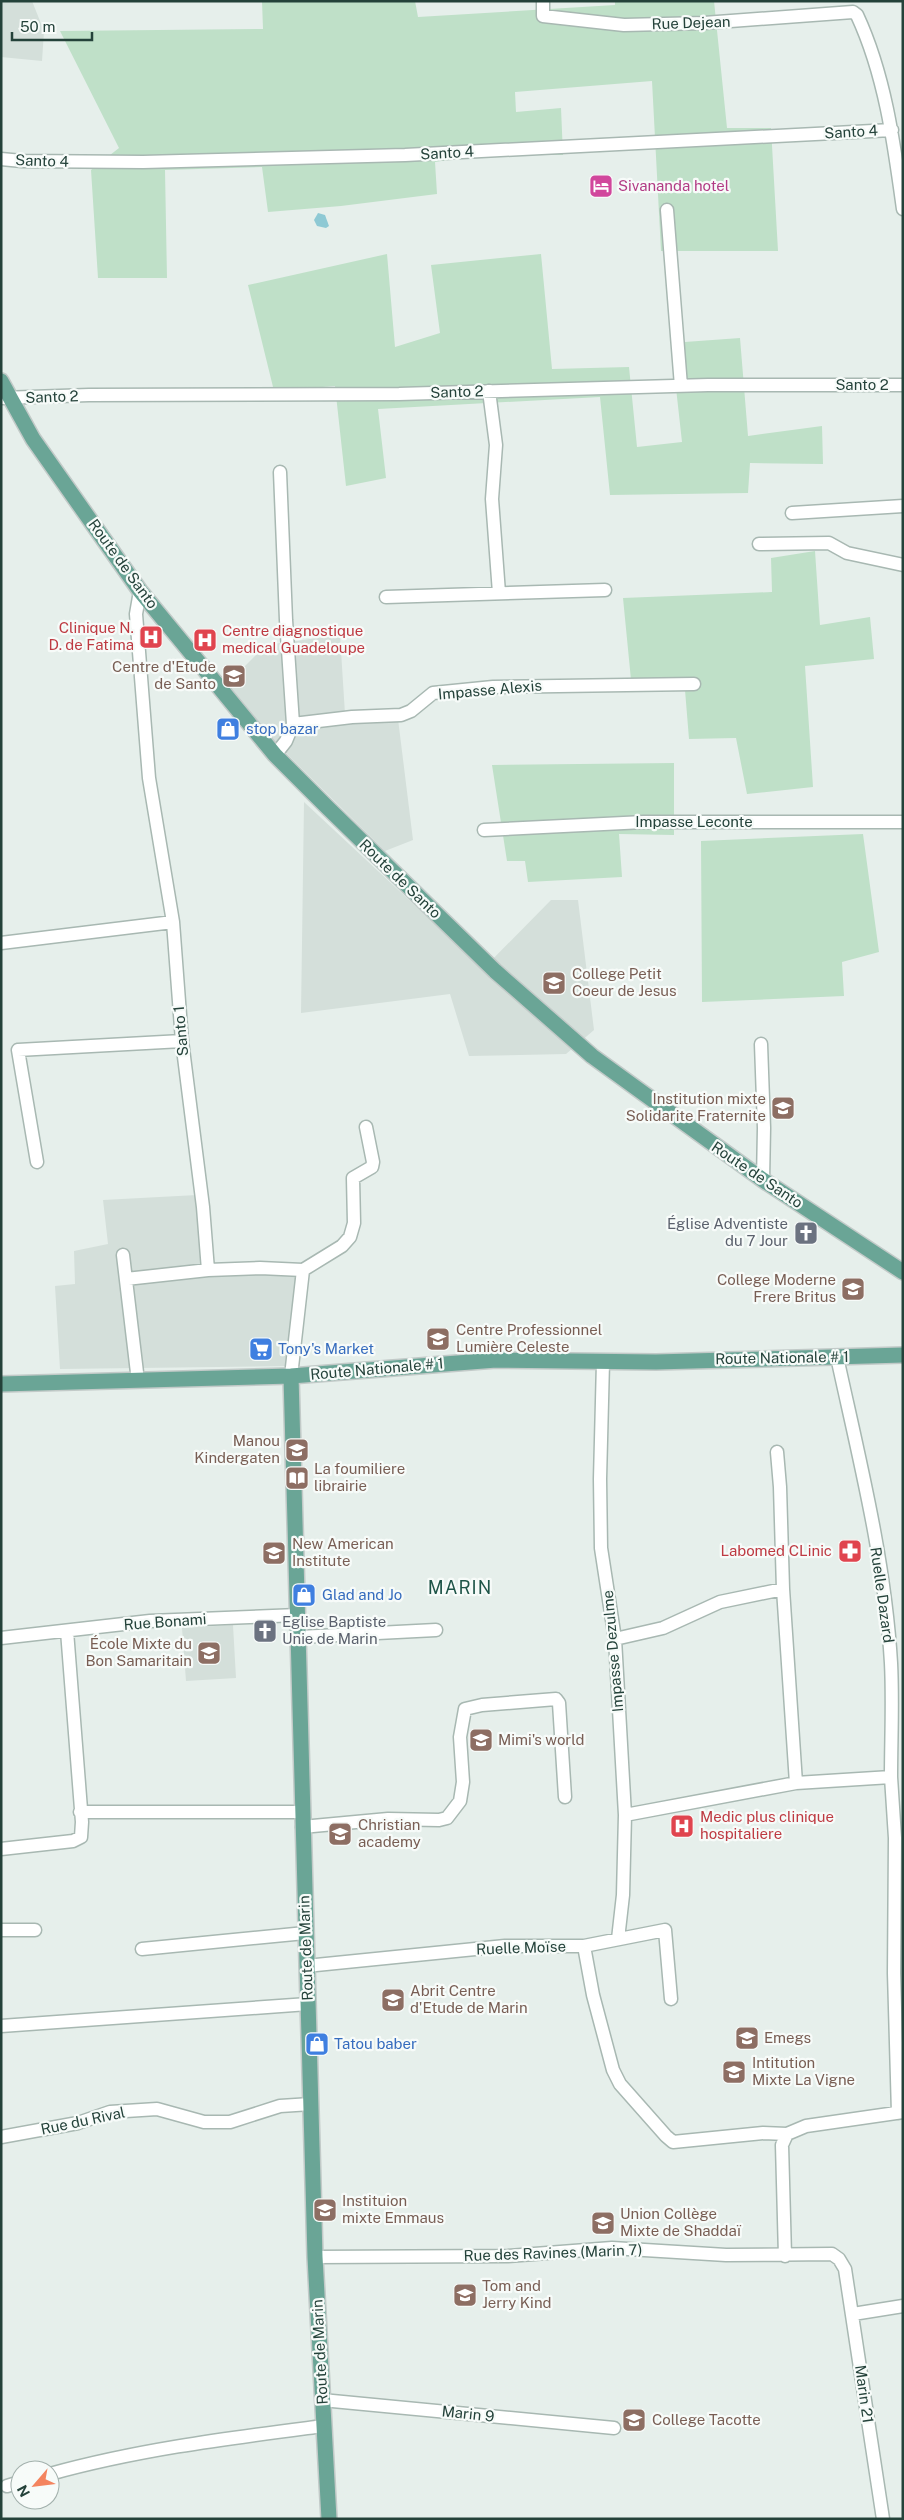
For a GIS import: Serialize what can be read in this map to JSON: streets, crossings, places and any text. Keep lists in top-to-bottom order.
{
  "streets": {
    "main road": ["Route de Santo", "Route Nationale # 1", "Route de Marin"],
    "street": [
      "Rue Dejean",
      "Santo 4",
      "Santo 2",
      "Impasse Alexis",
      "Impasse Leconte",
      "Santo 1",
      "Ruelle Dazard",
      "Rue Bonami",
      "Impasse Dezulme",
      "Ruelle Moïse",
      "Rue du Rival",
      "Rue des Ravines (Marin 7)",
      "Marin 21",
      "Marin 9"
    ]
  },
  "crossings": [
    ["Rue Dejean", "Santo 4"],
    ["Santo 2", "Route de Santo"],
    ["Route de Santo", "Santo 1"],
    ["Route Nationale # 1", "Ruelle Dazard"],
    ["Route Nationale # 1", "Impasse Dezulme"],
    ["Route Nationale # 1", "Route de Marin"],
    ["Rue Bonami", "Route de Marin"],
    ["Impasse Dezulme", "Ruelle Moïse"],
    ["Route de Marin", "Ruelle Moïse"],
    ["Route de Marin", "Rue du Rival"],
    ["Route de Marin", "Rue des Ravines (Marin 7)"],
    ["Route de Marin", "Marin 9"],
    ["Rue des Ravines (Marin 7)", "Marin 21"]
  ],
  "districts": ["MARIN"],
  "places": {
    "hotel": ["Sivananda hotel"],
    "hospital": ["Clinique N. D. de Fatima", "Centre diagnostique medical Guadeloupe", "Medic plus clinique hospitaliere"],
    "school or university": [
      "Centre d'Etude de Santo",
      "College Petit Coeur de Jesus",
      "Institution mixte Solidarite Fraternite",
      "College Moderne Frere Britus",
      "Centre Professionnel Lumière Celeste",
      "Manou Kindergaten",
      "New American Institute",
      "École Mixte du Bon Samaritain",
      "Mimi's world",
      "Christian academy",
      "Abrit Centre d'Etude de Marin",
      "Emegs",
      "Intitution Mixte La Vigne",
      "Instituion mixte Emmaus",
      "Union Collège Mixte de Shaddaï",
      "Tom and Jerry Kind",
      "College Tacotte"
    ],
    "shop": ["stop bazar", "Glad and Jo", "Tatou baber"],
    "church": ["Église Adventiste du 7 Jour", "Eglise Baptiste Unie de Marin"],
    "supermarket": ["Tony's Market"],
    "library": ["La foumiliere librairie"],
    "pharmacy": ["Labomed CLinic"]
  },
  "scale_bar": "50 m",
  "north": "bottom left"
}
